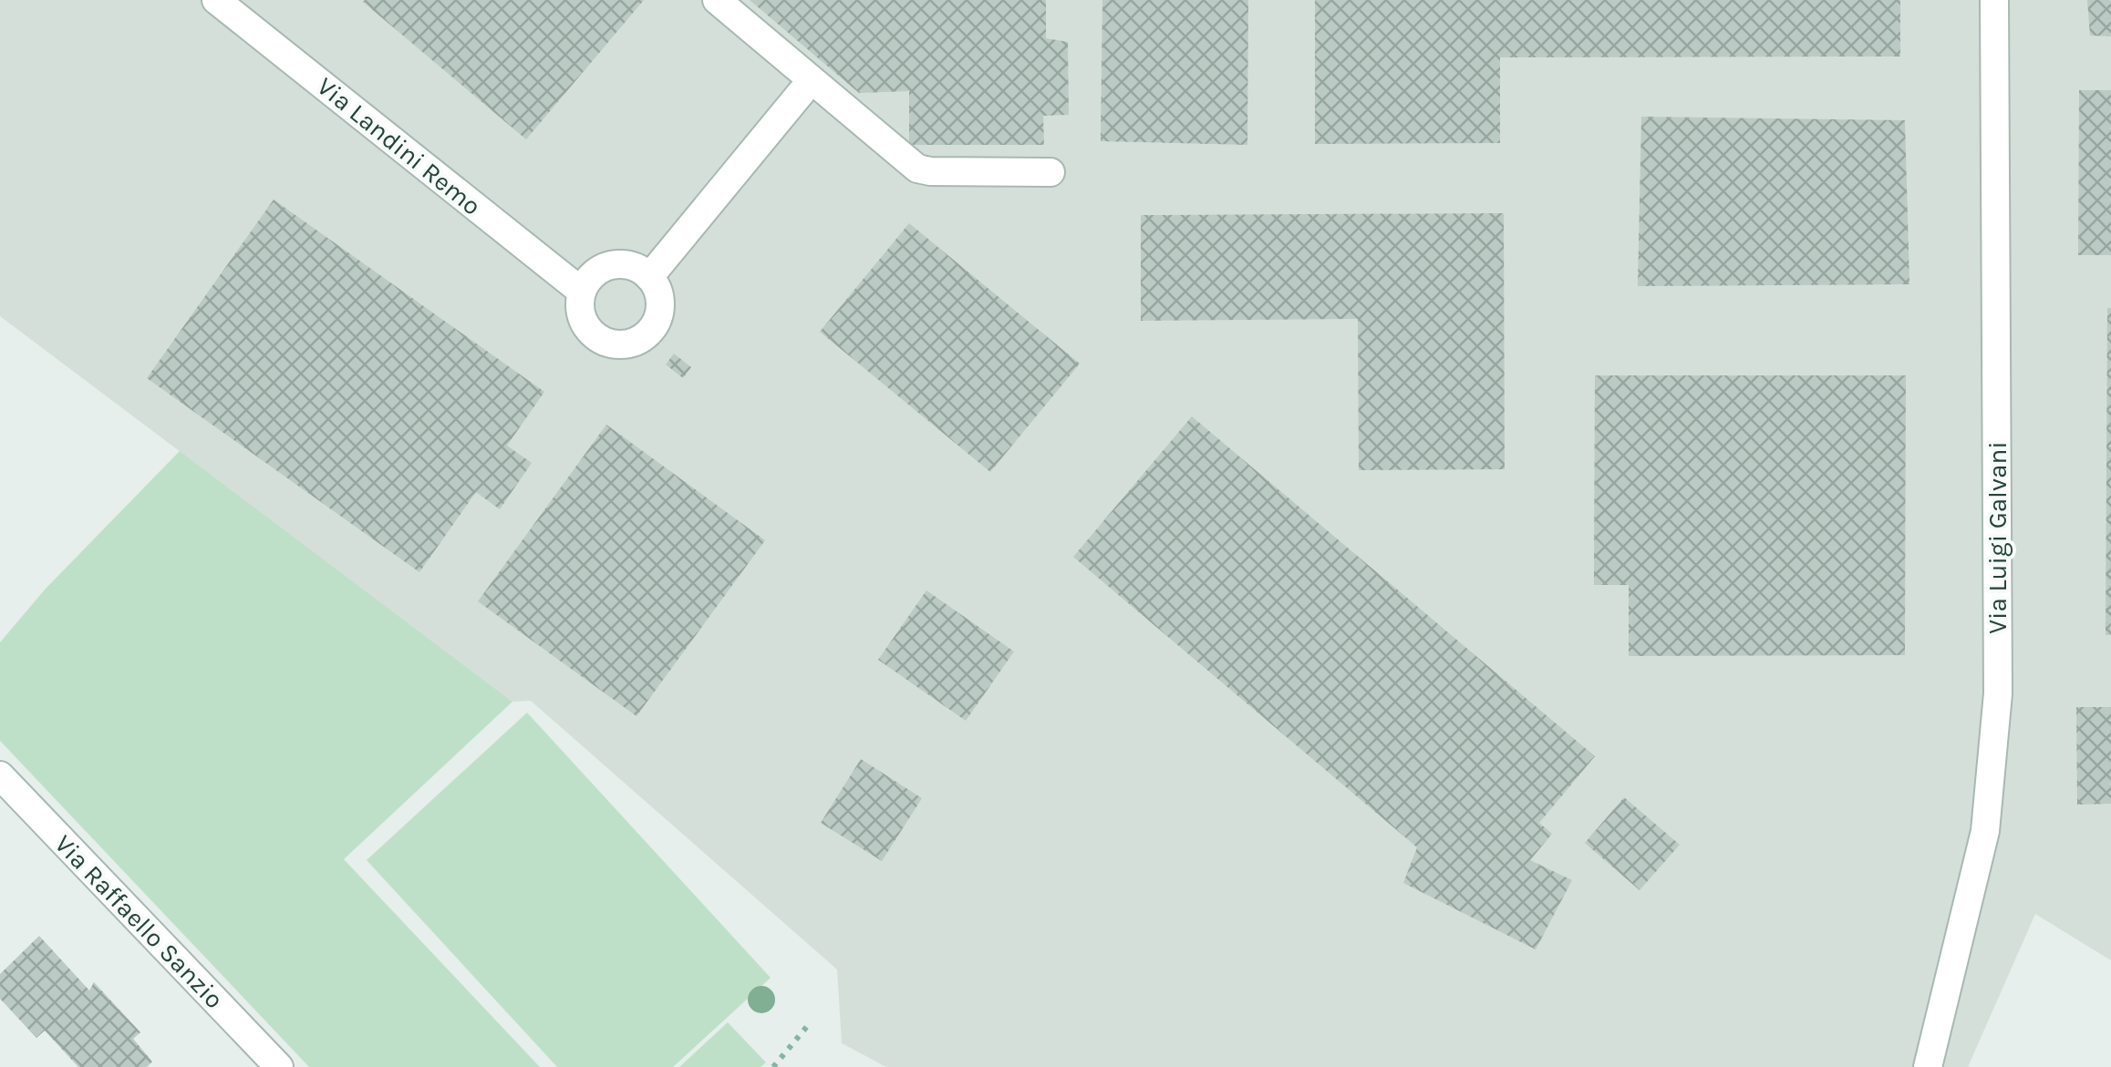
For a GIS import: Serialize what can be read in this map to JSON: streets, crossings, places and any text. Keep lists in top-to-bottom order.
{
  "streets": {
    "street": ["Via Landini Remo", "Via Luigi Galvani", "Via Raffaello Sanzio"]
  }
}
